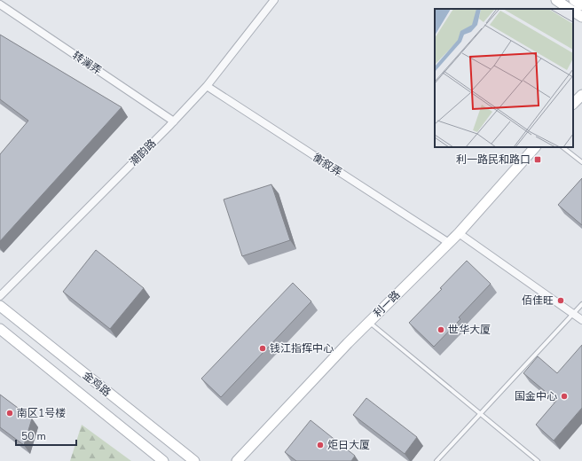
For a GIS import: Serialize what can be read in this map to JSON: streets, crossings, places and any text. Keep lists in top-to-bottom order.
{
  "streets": {
    "main road": ["利一路", "金鸡路"],
    "street": ["转澜弄", "潮韵路", "衡叙弄"]
  },
  "crossings": [
    ["转澜弄", "潮韵路"],
    ["潮韵路", "衡叙弄"],
    ["衡叙弄", "利一路"]
  ],
  "places": {
    "transit": ["利一路民和路口"],
    "other": [
      "佰佳旺",
      "世华大厦",
      "钱江指挥中心",
      "国金中心",
      "南区1号楼",
      "炬日大厦"
    ]
  },
  "scale_bar": "50 m"
}
